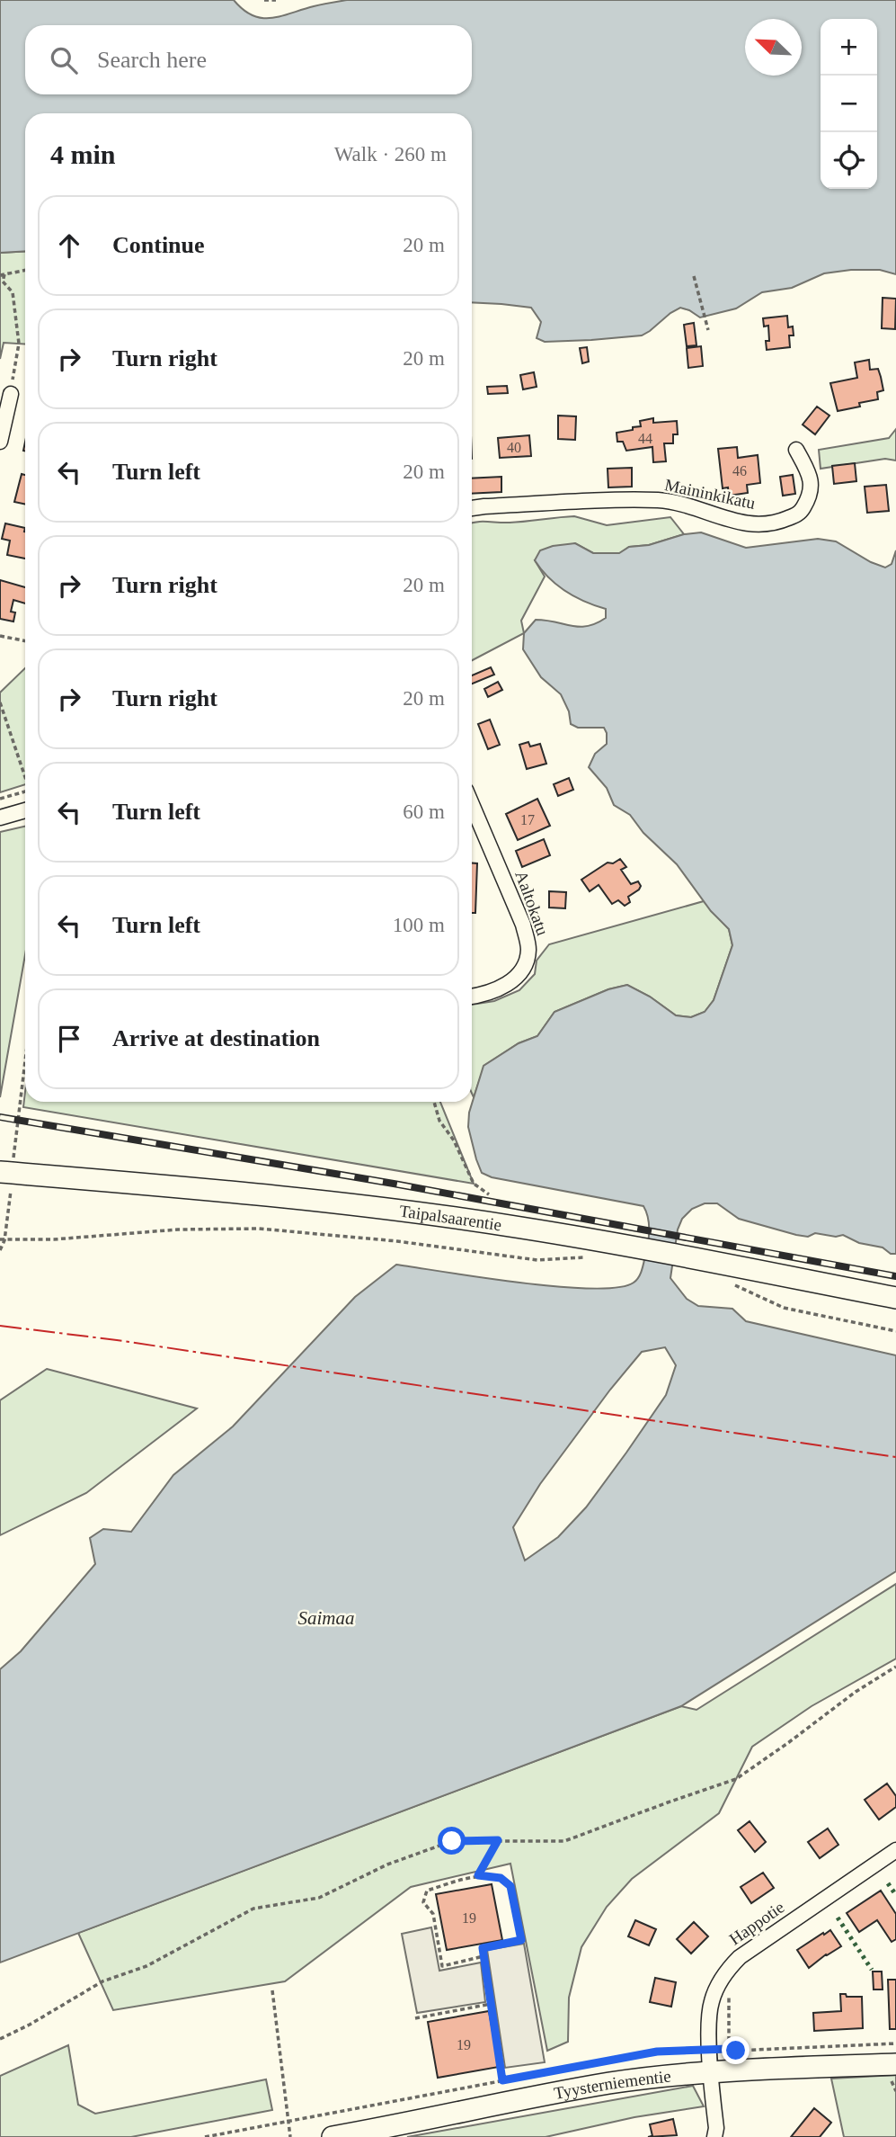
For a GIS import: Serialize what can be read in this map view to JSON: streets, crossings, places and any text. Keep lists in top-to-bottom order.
{
  "streets": {
    "main road": ["Taipalsaarentie", "Tyysterniementie"],
    "street": ["Maininkikatu", "Aaltokatu", "Happotie"]
  },
  "crossings": [
    ["Happotie", "Tyysterniementie"]
  ],
  "water": ["Saimaa"],
  "house_numbers": [
    "44",
    "40",
    "46",
    "17",
    "19",
    "19"
  ],
  "north": "top left",
  "page": {
    "map_buttons": ["+", "−"],
    "search": "Search here",
    "heading": ["4 min", "Walk · 260 m"],
    "list": [
      ["Continue", "20 m"],
      ["Turn right", "20 m"],
      ["Turn left", "20 m"],
      ["Turn right", "20 m"],
      ["Turn right", "20 m"],
      ["Turn left", "60 m"],
      ["Turn left", "100 m"],
      "Arrive at destination"
    ]
  }
}
